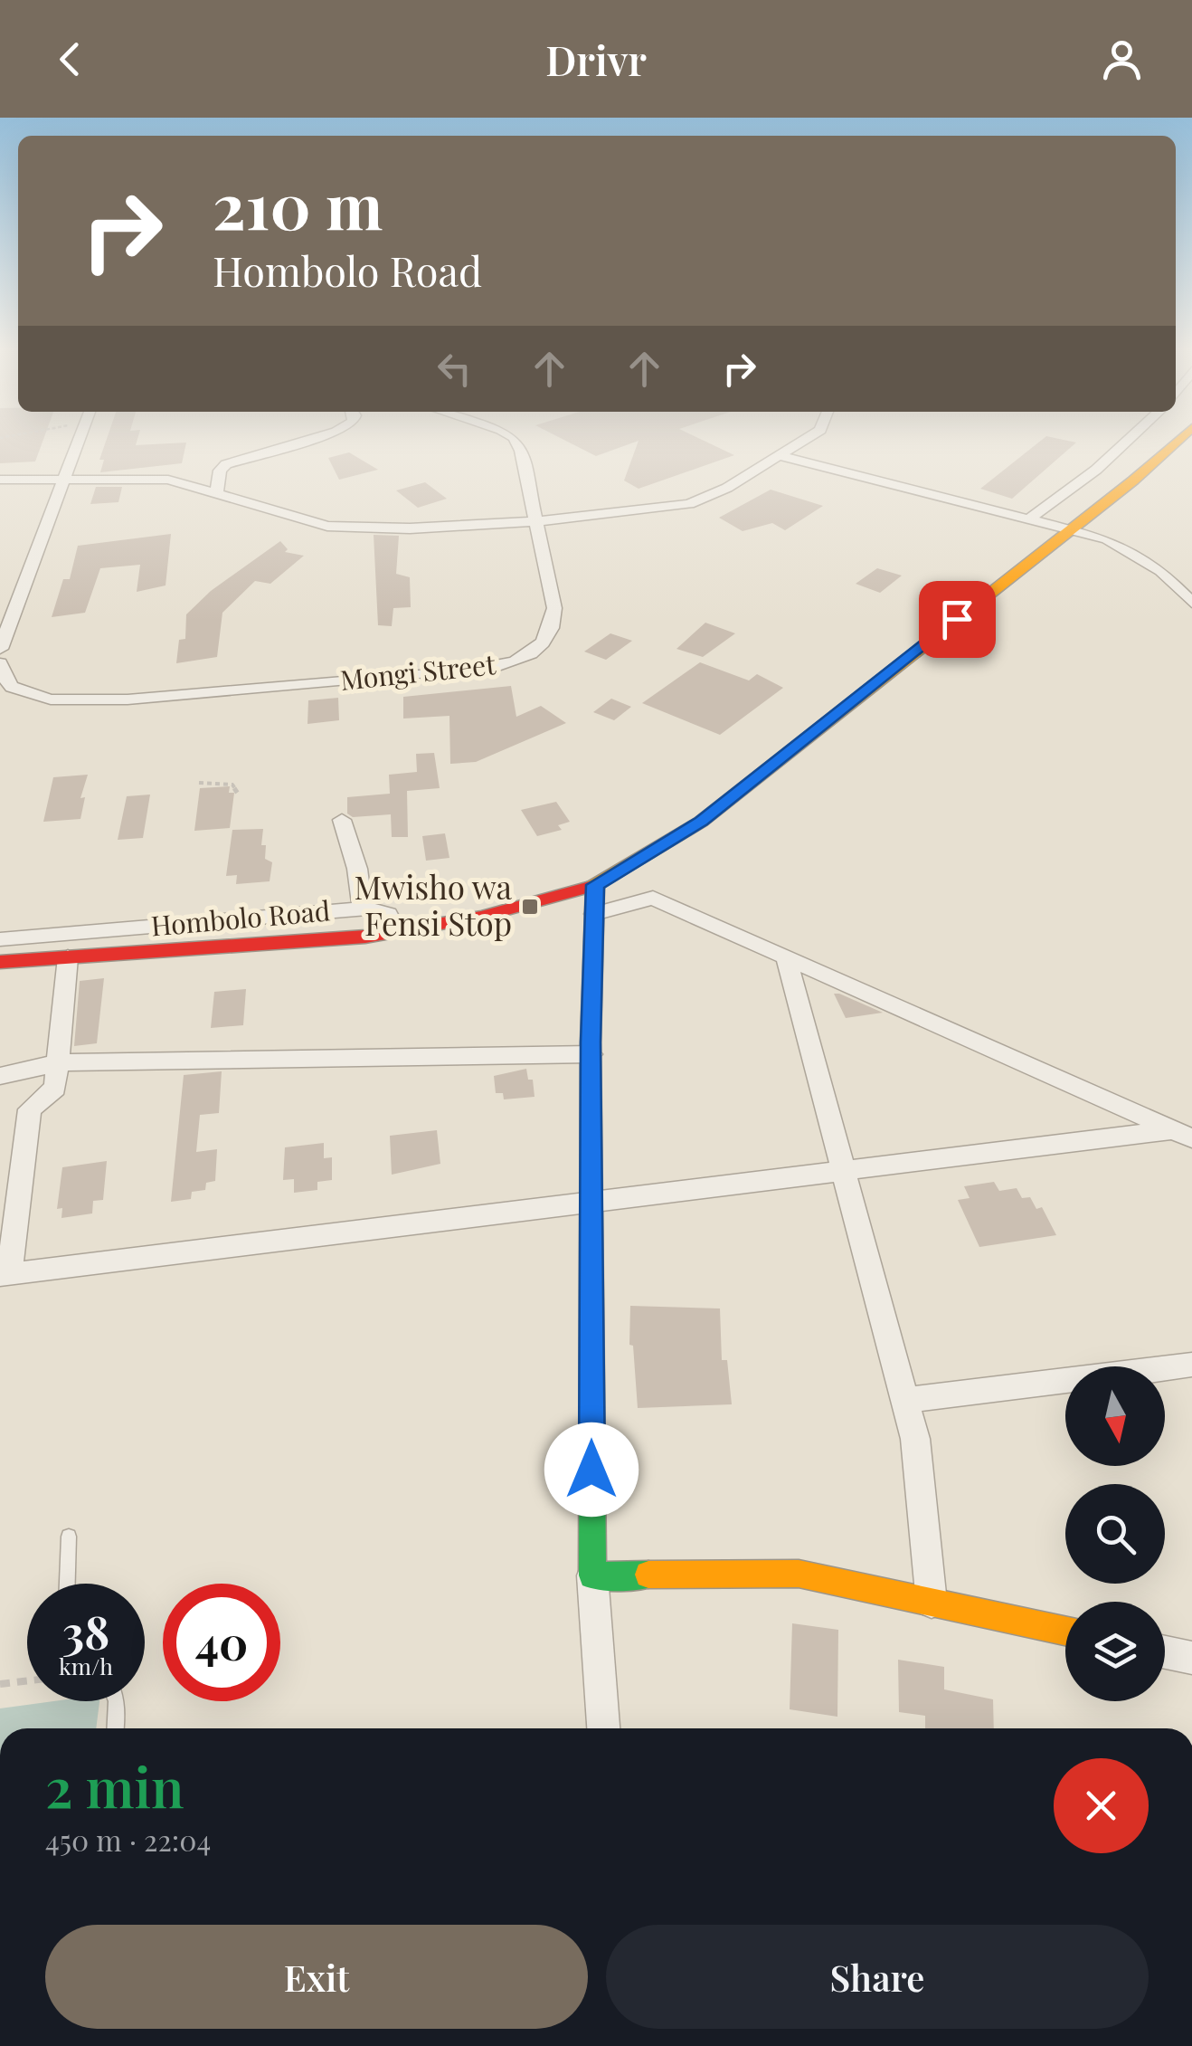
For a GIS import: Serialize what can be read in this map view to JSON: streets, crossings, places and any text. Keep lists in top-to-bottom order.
{
  "streets": {
    "street": ["Mongi Street", "Hombolo Road"]
  },
  "places": {
    "transit": ["Mwisho wa Fensi Stop"]
  },
  "north": "bottom",
  "page": {
    "header": "Drivr",
    "turn": ["210 m", "Hombolo Road"],
    "speed": "38 km/h",
    "limit": "40",
    "heading": ["2 min", "450 m · 22:04"],
    "buttons": ["Exit", "Share"]
  }
}
